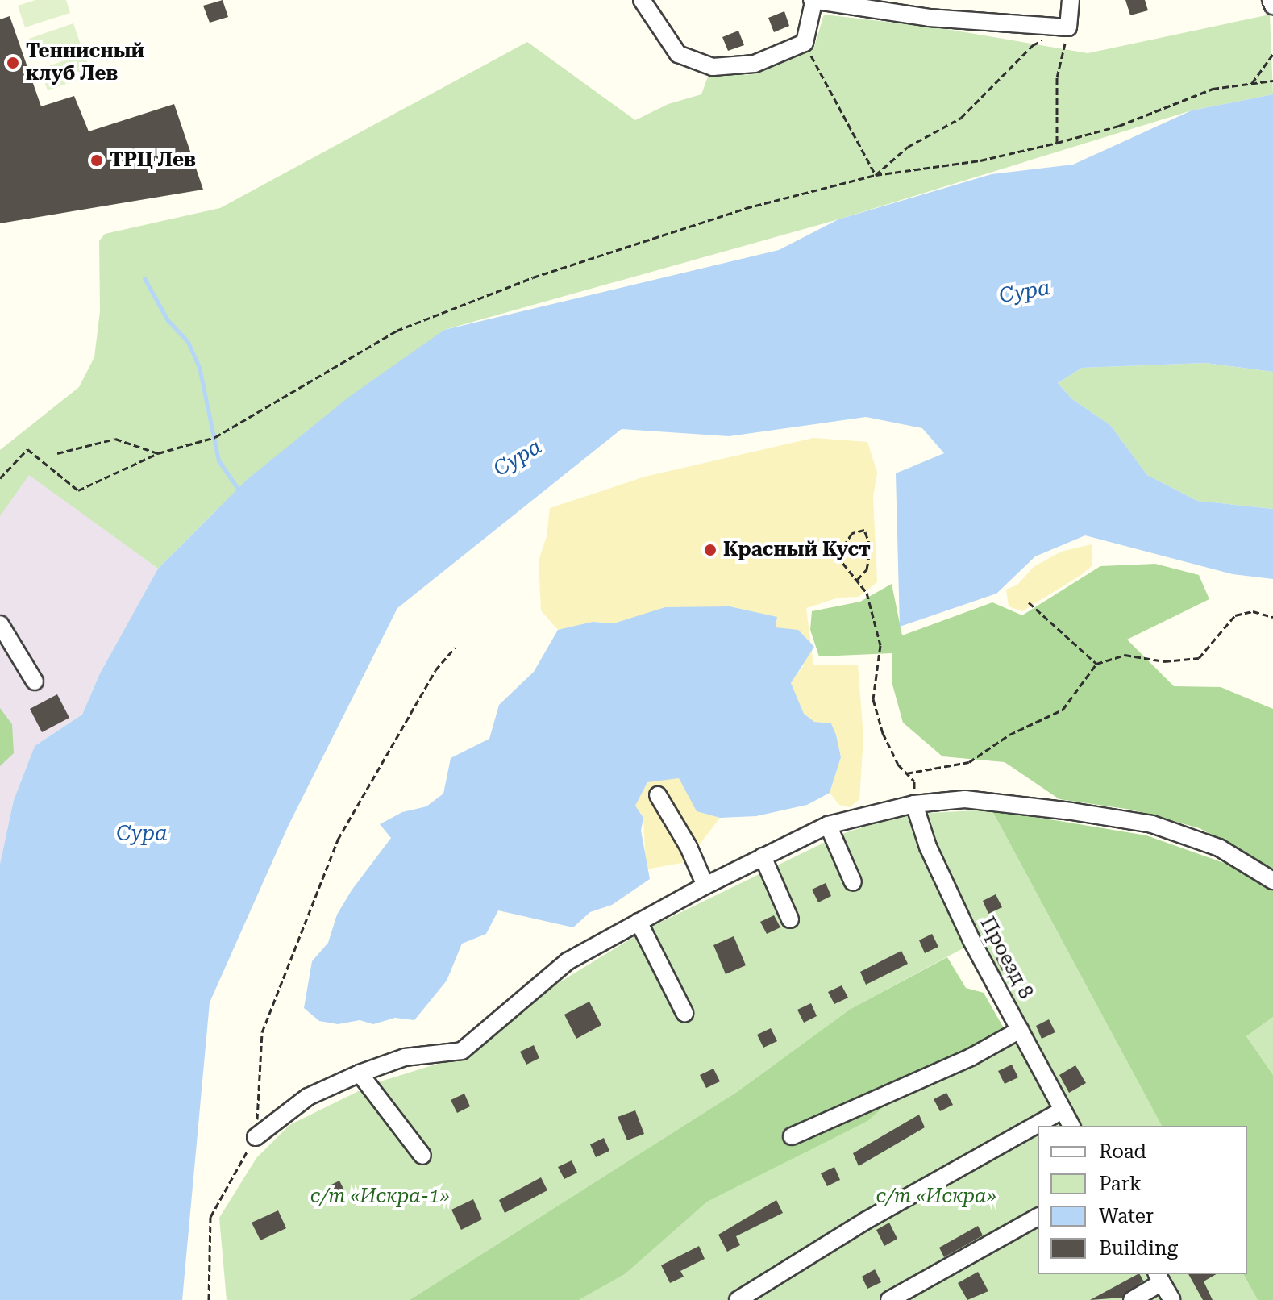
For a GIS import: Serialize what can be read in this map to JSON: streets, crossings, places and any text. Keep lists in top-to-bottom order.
{
  "streets": {
    "street": ["Проезд 8"]
  },
  "water": ["Сура"],
  "parks": ["с/т «Искра-1»", "с/т «Искра»"],
  "places": ["Теннисный клуб Лев", "ТРЦ Лев", "Красный Куст"],
  "legend": [
    "Road",
    "Park",
    "Water",
    "Building"
  ]
}
